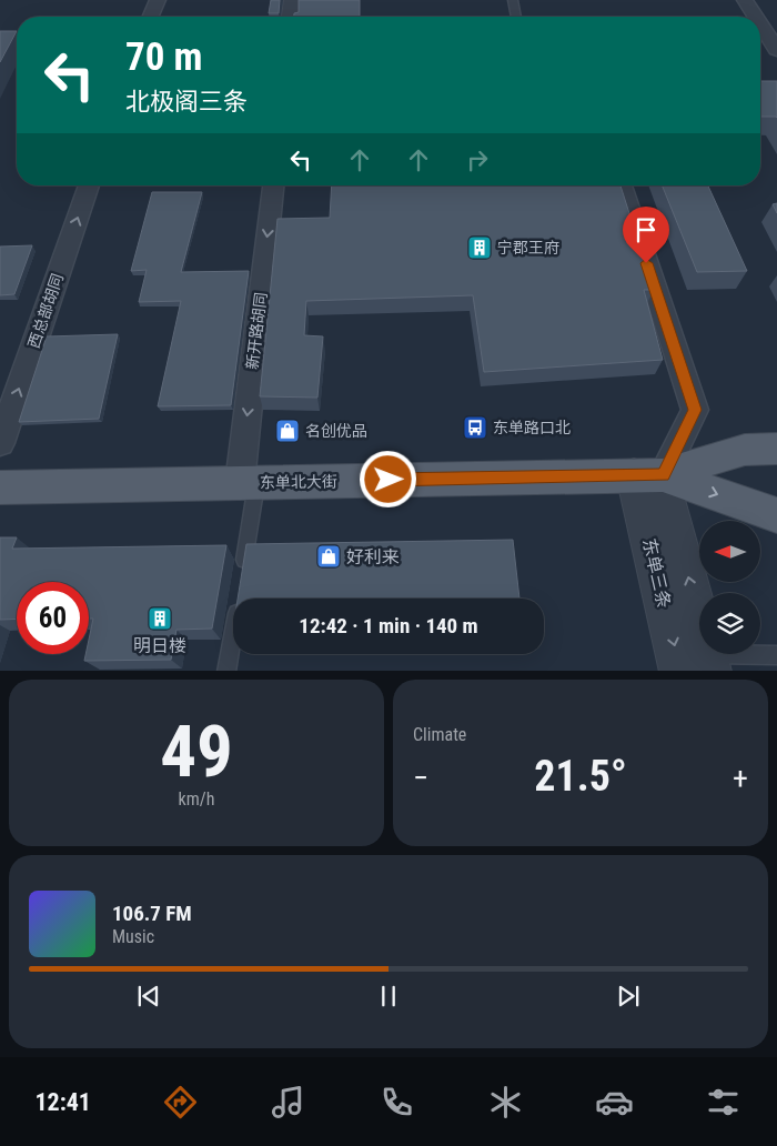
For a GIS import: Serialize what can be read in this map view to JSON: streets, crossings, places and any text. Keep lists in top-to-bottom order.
{
  "streets": {
    "main road": ["东单北大街"],
    "street": ["西总部胡同", "新开路胡同", "东单三条"]
  },
  "crossings": [
    ["新开路胡同", "东单北大街"],
    ["东单北大街", "东单三条"]
  ],
  "one_way": ["西总部胡同", "新开路胡同"],
  "places": {
    "building": ["宁郡王府", "明日楼"],
    "bus stop": ["东单路口北"],
    "shop": ["名创优品", "好利来"]
  },
  "north": "left",
  "page": {
    "turn": ["70 m", "北极阁三条"],
    "limit": "60",
    "trip": "12:42 · 1 min · 140 m",
    "tile": [
      ["49", "km/h"],
      "Climate"
    ],
    "heat": ["−", "21.5°", "+"],
    "song": ["106.7 FM", "Music"],
    "tabs": "12:41"
  }
}
